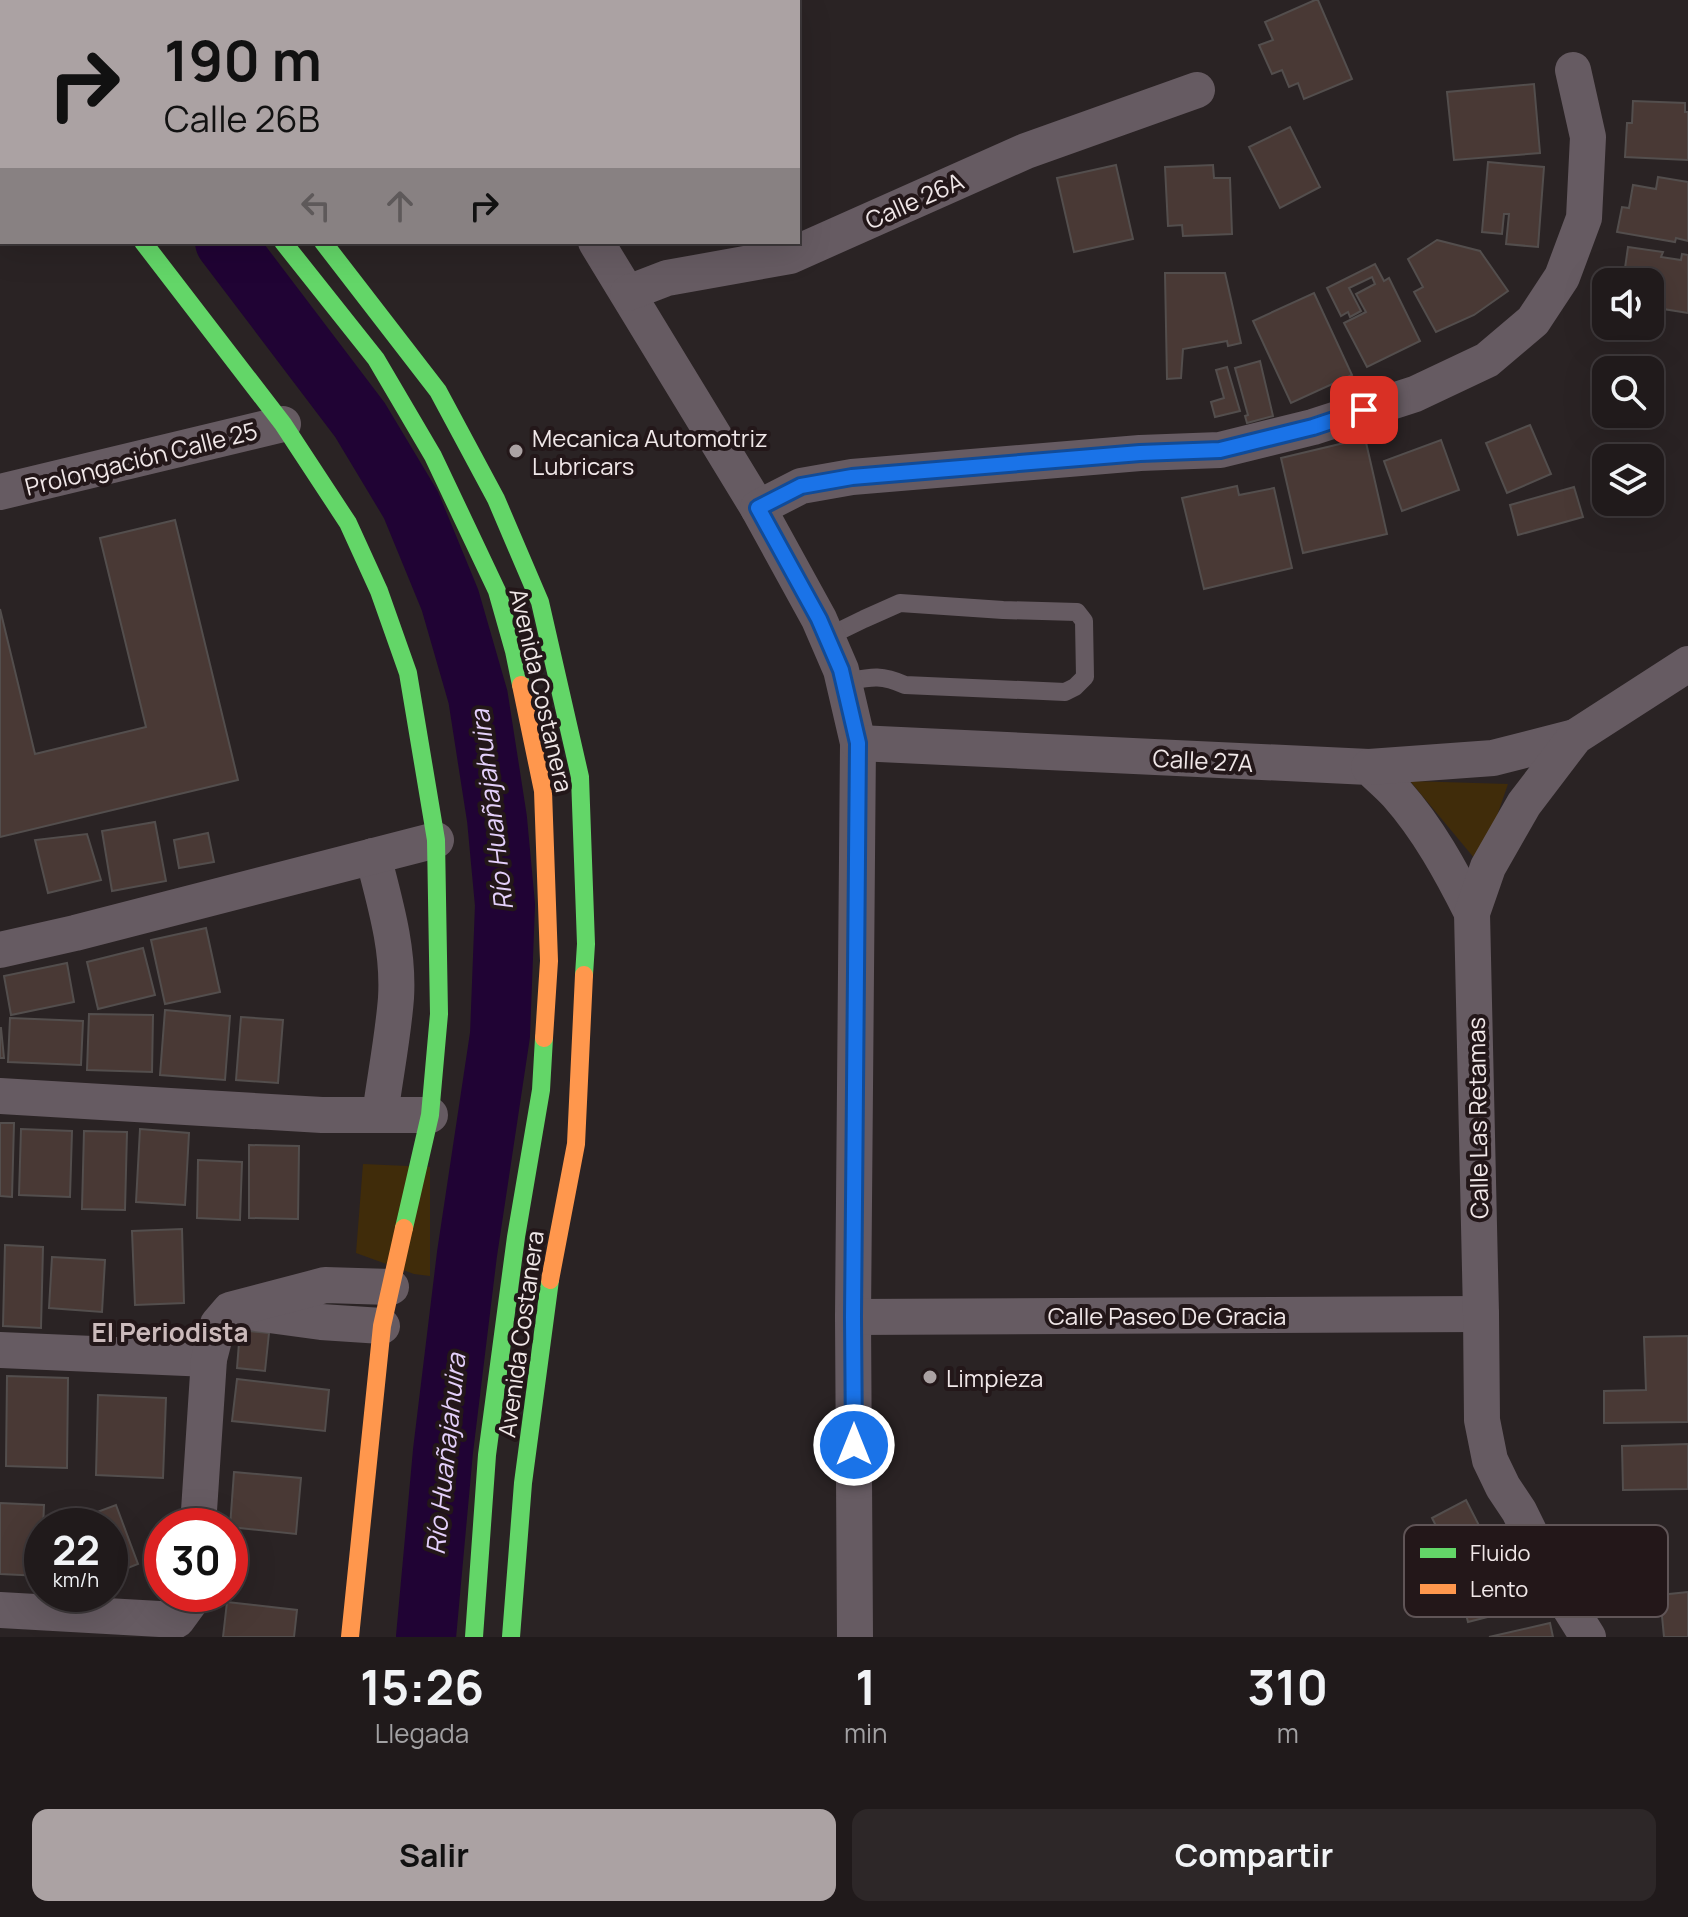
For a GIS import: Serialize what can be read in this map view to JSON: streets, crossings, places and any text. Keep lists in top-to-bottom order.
{
  "streets": {
    "main road": ["Avenida Costanera"],
    "street": [
      "Calle 26A",
      "Prolongación Calle 25",
      "Calle 27A",
      "Calle Las Retamas",
      "Calle Paseo De Gracia"
    ]
  },
  "crossings": [
    ["Calle 27A", "Calle Las Retamas"],
    ["Calle Las Retamas", "Calle Paseo De Gracia"]
  ],
  "districts": ["El Periodista"],
  "water": ["Río Huañajahuira"],
  "places": ["Mecanica Automotriz Lubricars", "Limpieza"],
  "legend": ["Fluido", "Lento"],
  "page": {
    "turn": ["190 m", "Calle 26B"],
    "speed": "22 km/h",
    "limit": "30",
    "eta": [
      "15:26",
      "Llegada",
      "1",
      "min",
      "310",
      "m"
    ],
    "buttons": ["Salir", "Compartir"]
  }
}
